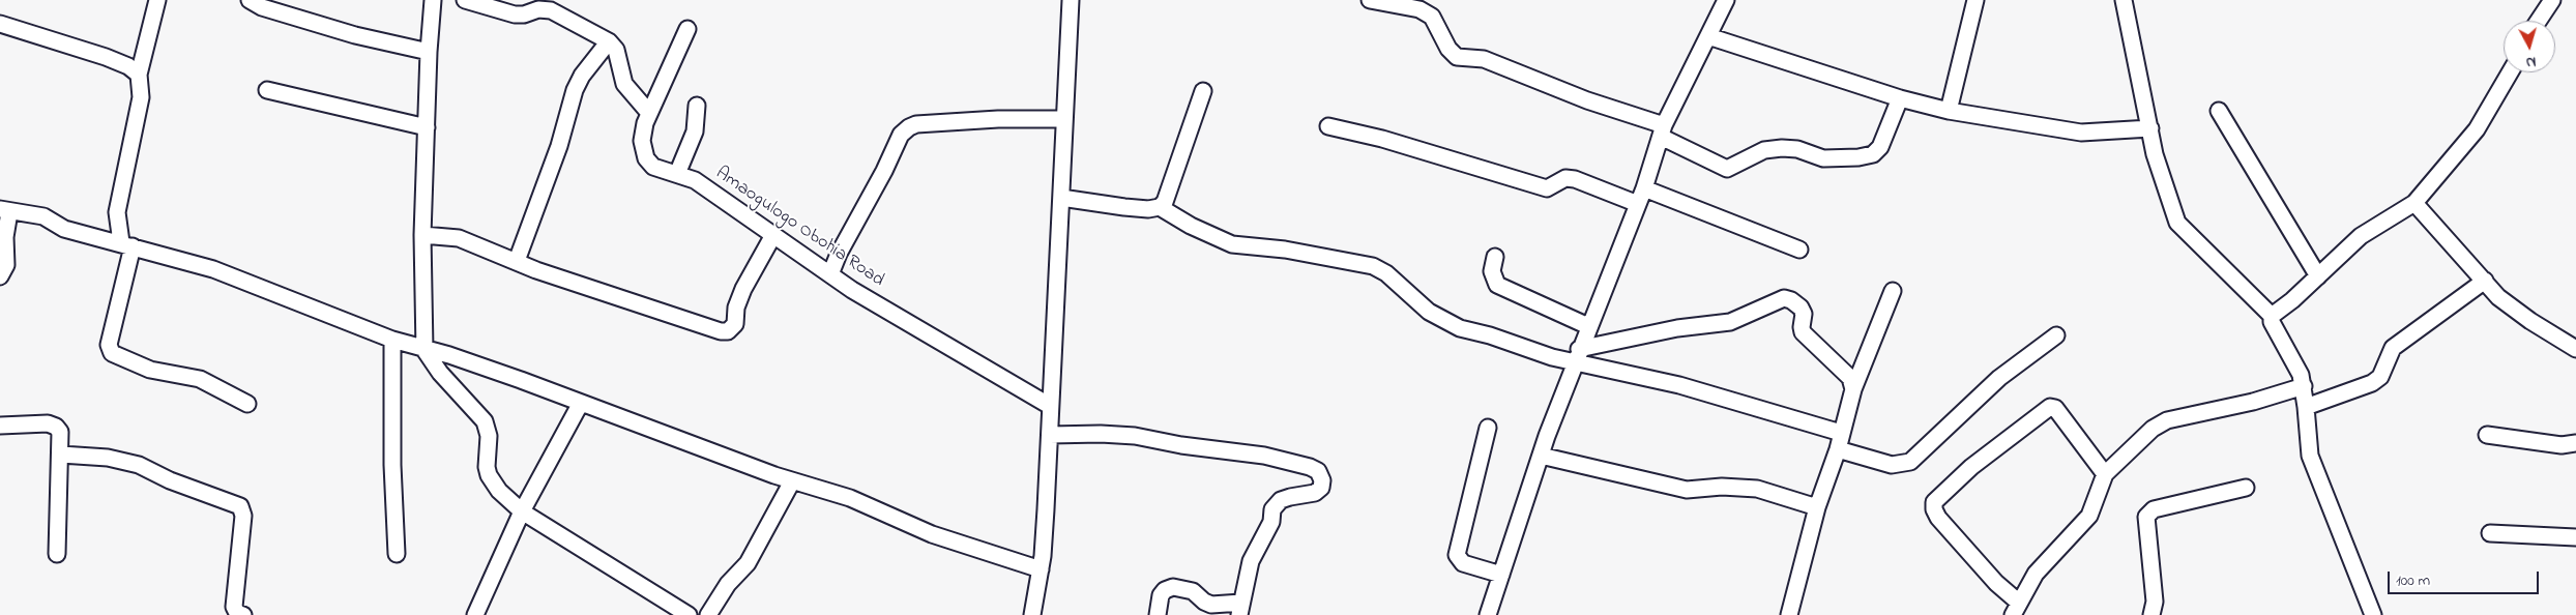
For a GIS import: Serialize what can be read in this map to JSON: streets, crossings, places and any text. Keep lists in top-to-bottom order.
{
  "streets": {
    "street": ["Amaogulogo Obohia Road"]
  },
  "scale_bar": "100 m",
  "north": "bottom"
}
